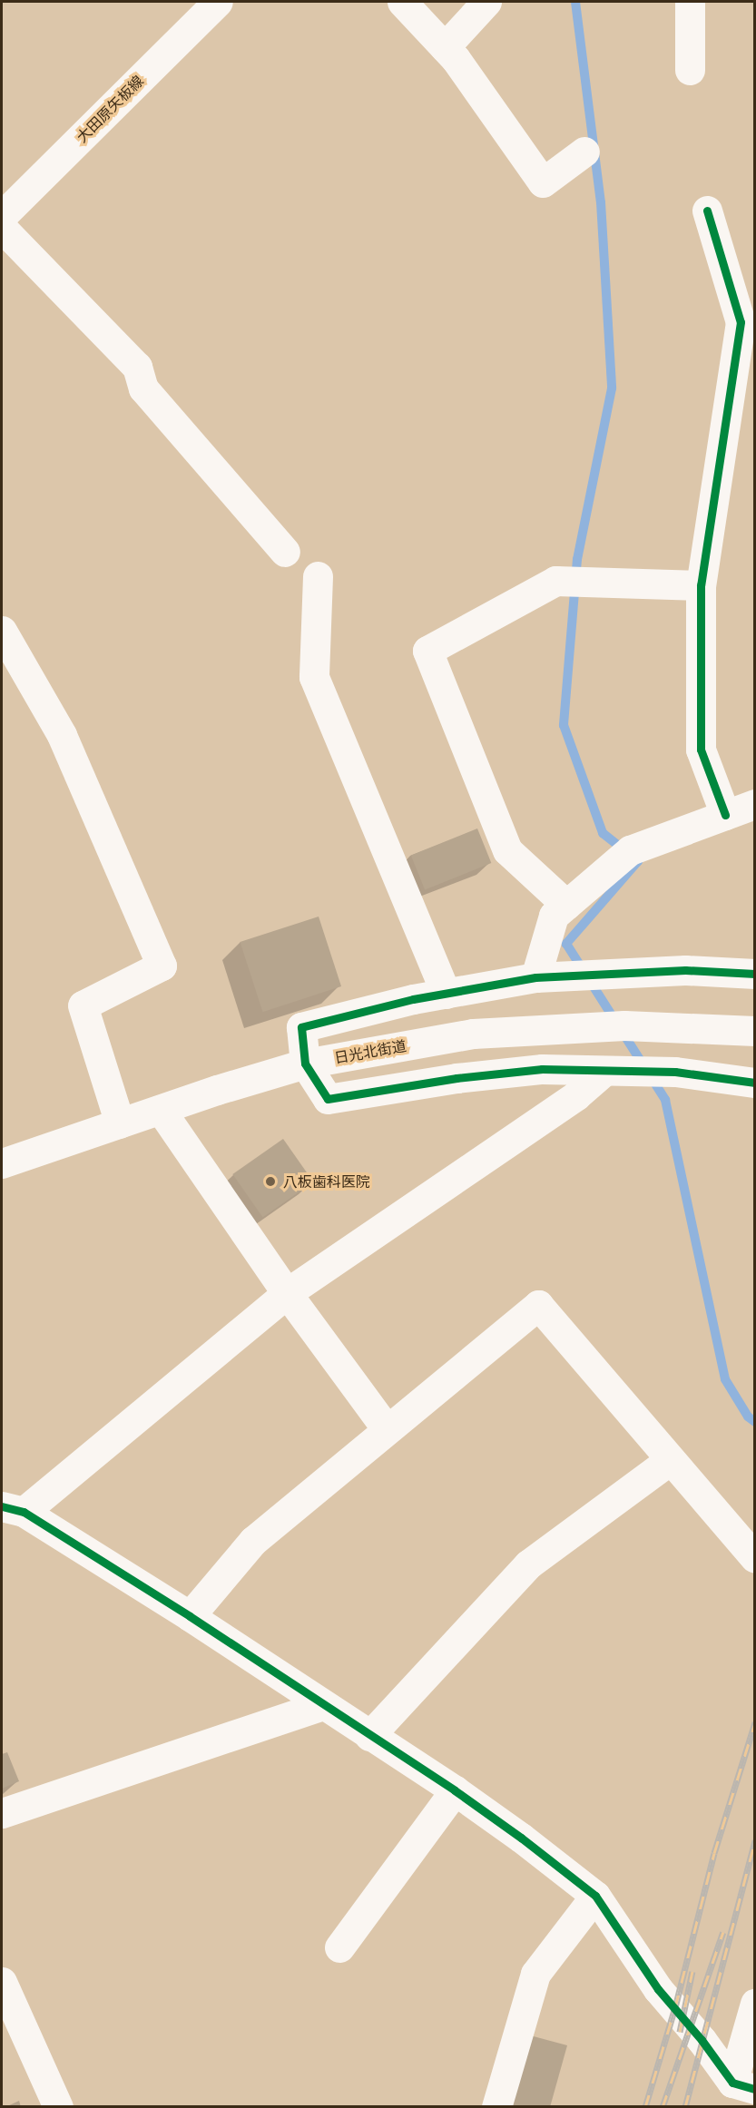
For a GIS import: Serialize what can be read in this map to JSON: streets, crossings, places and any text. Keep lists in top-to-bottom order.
{
  "streets": {
    "main road": ["大田原矢板線", "日光北街道"]
  },
  "places": ["八板歯科医院"]
}
